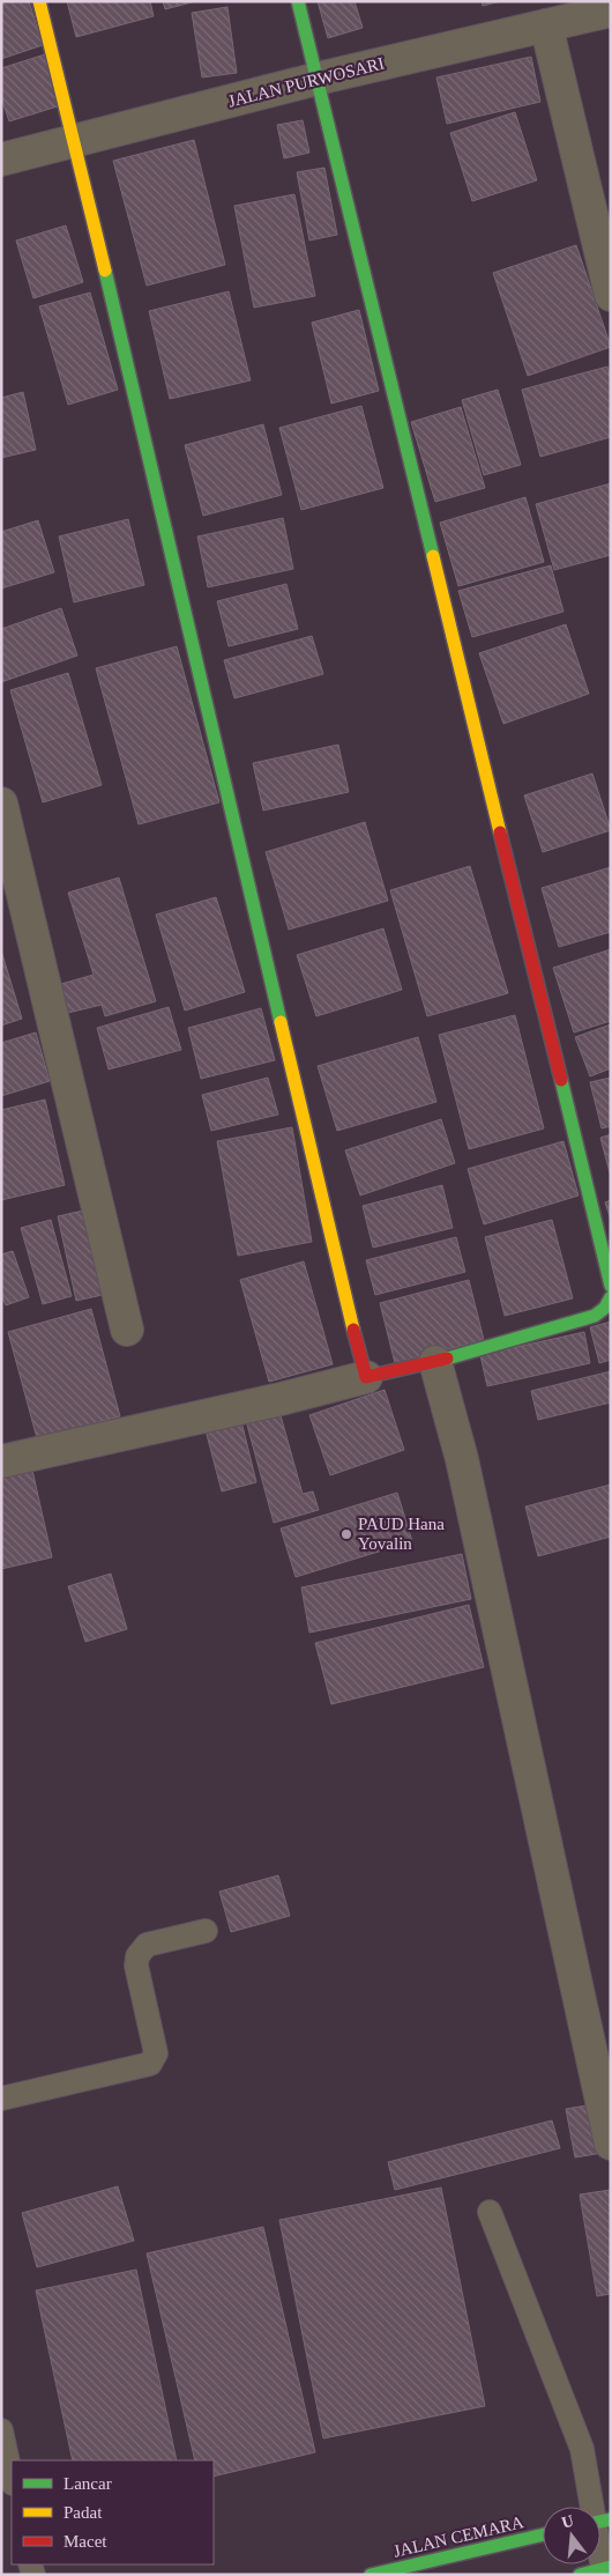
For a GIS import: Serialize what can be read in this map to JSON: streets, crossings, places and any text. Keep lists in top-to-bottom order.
{
  "streets": {
    "main road": ["JALAN CEMARA"],
    "street": ["JALAN PURWOSARI"]
  },
  "places": ["PAUD Hana Yovalin"],
  "legend": ["Lancar", "Padat", "Macet"],
  "north": "top"
}
